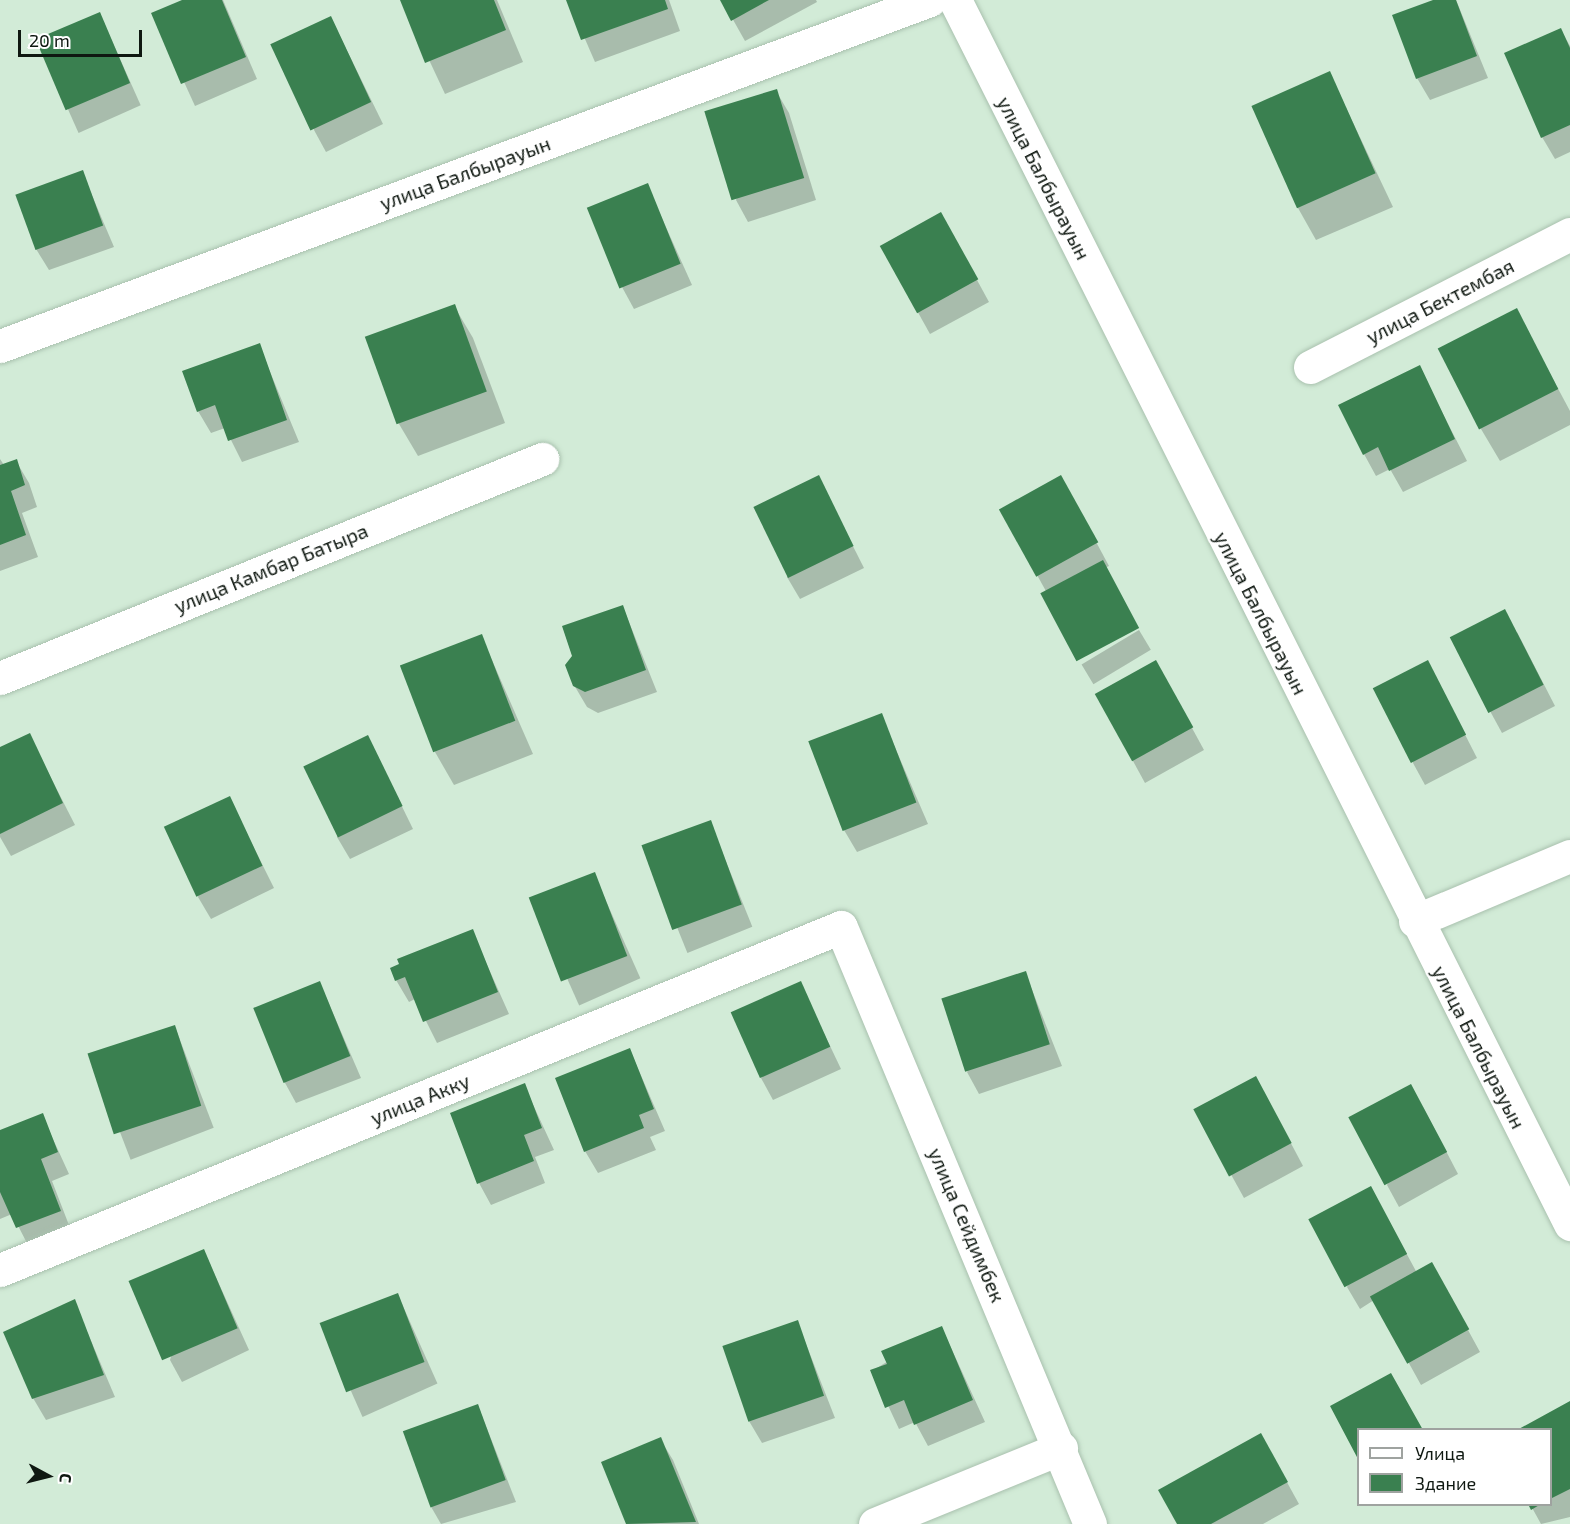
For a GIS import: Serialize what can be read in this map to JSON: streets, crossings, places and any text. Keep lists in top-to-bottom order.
{
  "streets": {
    "street": [
      "улица Балбырауын",
      "улица Бектембая",
      "улица Камбар Батыра",
      "улица Акку",
      "улица Сейдимбек"
    ]
  },
  "crossings": [
    ["улица Акку", "улица Сейдимбек"]
  ],
  "legend": ["Улица", "Здание"],
  "scale_bar": "20 m",
  "north": "right"
}
